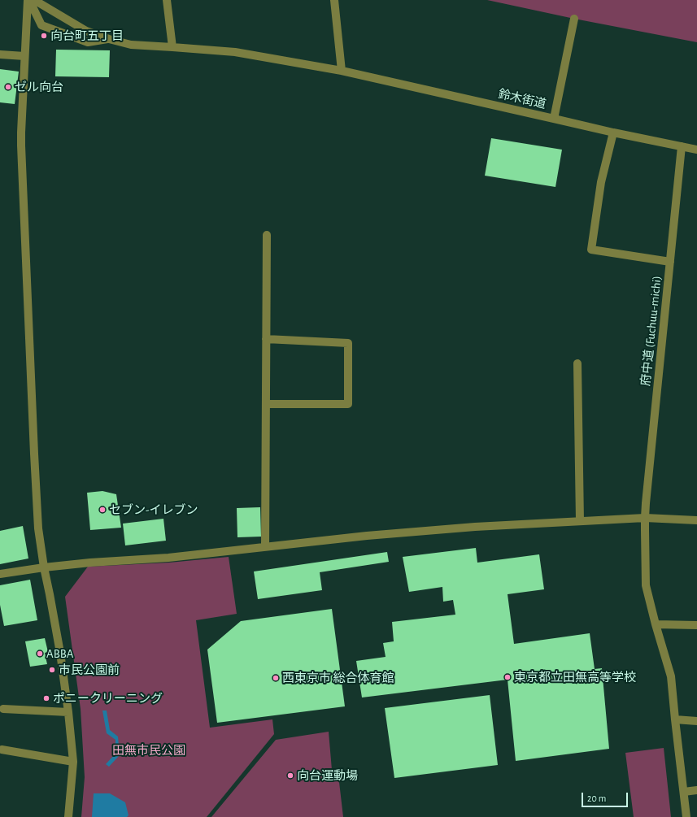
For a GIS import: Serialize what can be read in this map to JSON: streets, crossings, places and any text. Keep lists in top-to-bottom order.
{
  "streets": {
    "street": ["鈴木街道", "府中道 (Fuchuu-michi)"]
  },
  "crossings": [
    ["鈴木街道", "府中道 (Fuchuu-michi)"]
  ],
  "parks": ["田無市民公園"],
  "places": [
    "向台町五丁目",
    "ゼル向台",
    "セブン-イレブン",
    "ABBA",
    "市民公園前",
    "東京都立田無高等学校",
    "西東京市 総合体育館",
    "ポニークリーニング",
    "向台運動場"
  ],
  "scale_bar": "20 m"
}
